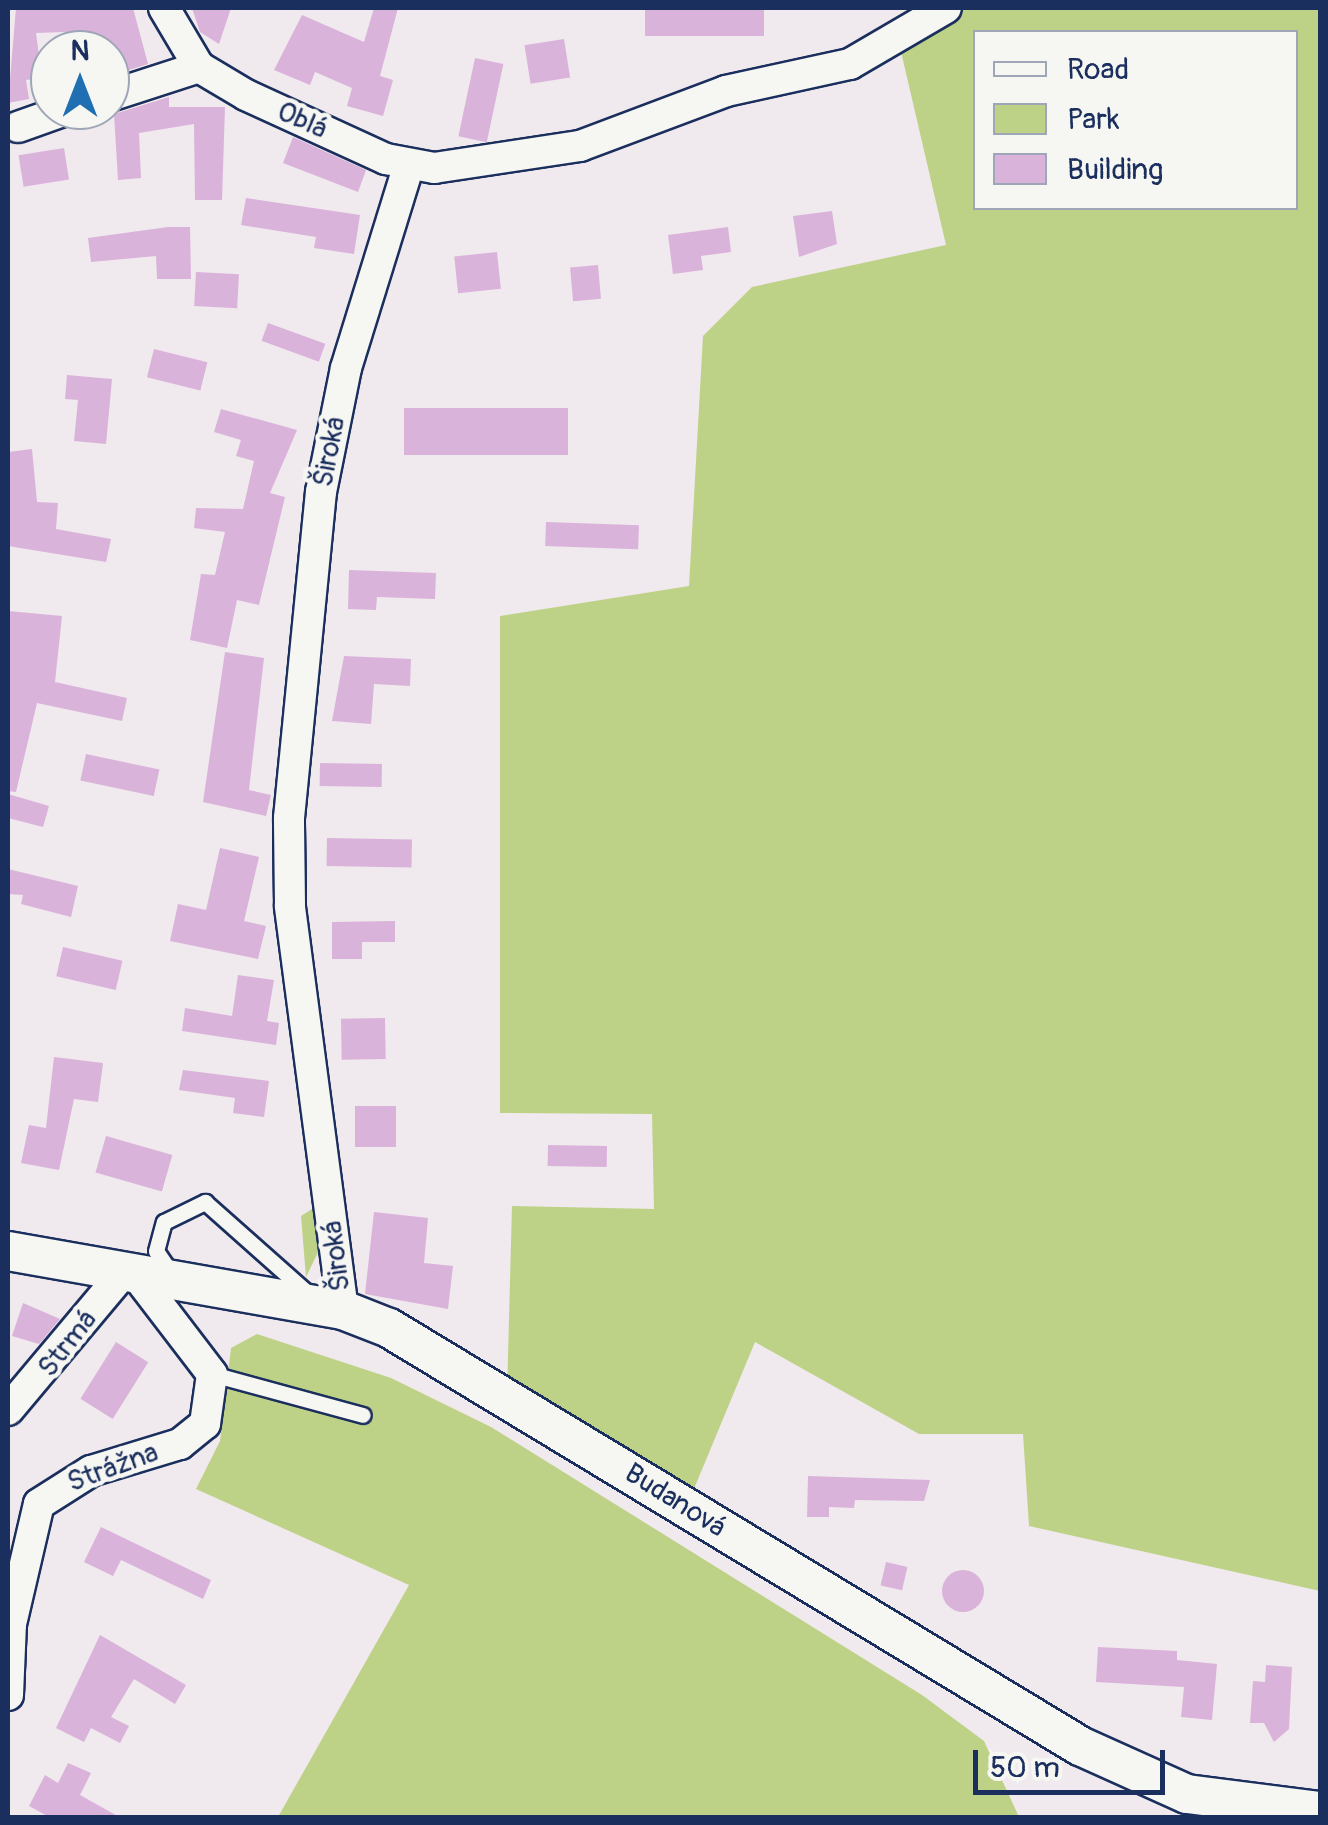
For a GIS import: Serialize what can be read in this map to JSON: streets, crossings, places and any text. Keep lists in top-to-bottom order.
{
  "streets": {
    "street": [
      "Oblá",
      "Široká",
      "Strmá",
      "Strážna",
      "Budanová"
    ]
  },
  "crossings": [
    ["Oblá", "Široká"],
    ["Široká", "Budanová"],
    ["Strmá", "Budanová"]
  ],
  "legend": ["Road", "Park", "Building"],
  "scale_bar": "50 m",
  "north": "top"
}
